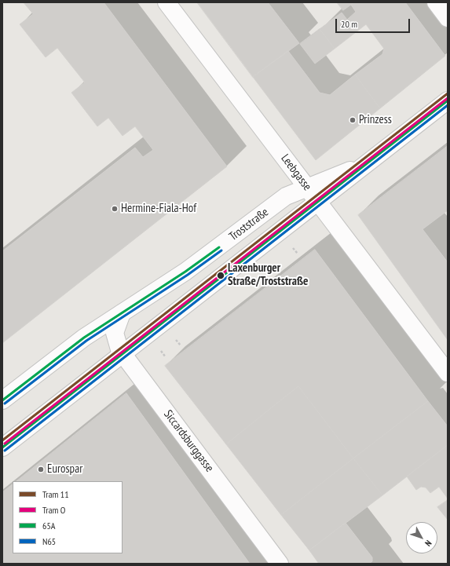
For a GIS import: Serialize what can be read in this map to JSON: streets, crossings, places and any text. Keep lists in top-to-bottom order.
{
  "streets": {
    "street": ["Leebgasse", "Troststraße", "Siccardsburggasse"]
  },
  "crossings": [
    ["Leebgasse", "Troststraße"],
    ["Troststraße", "Siccardsburggasse"]
  ],
  "places": [
    "Prinzess",
    "Hermine-Fiala-Hof",
    "Laxenburger Straße/Troststraße",
    "Eurospar"
  ],
  "lines": [
    "tram line 11",
    "tram line O",
    "transit line 65A",
    "transit line N65"
  ],
  "legend": [
    "Tram 11",
    "Tram O",
    "65A",
    "N65"
  ],
  "scale_bar": "20 m",
  "north": "bottom right"
}
